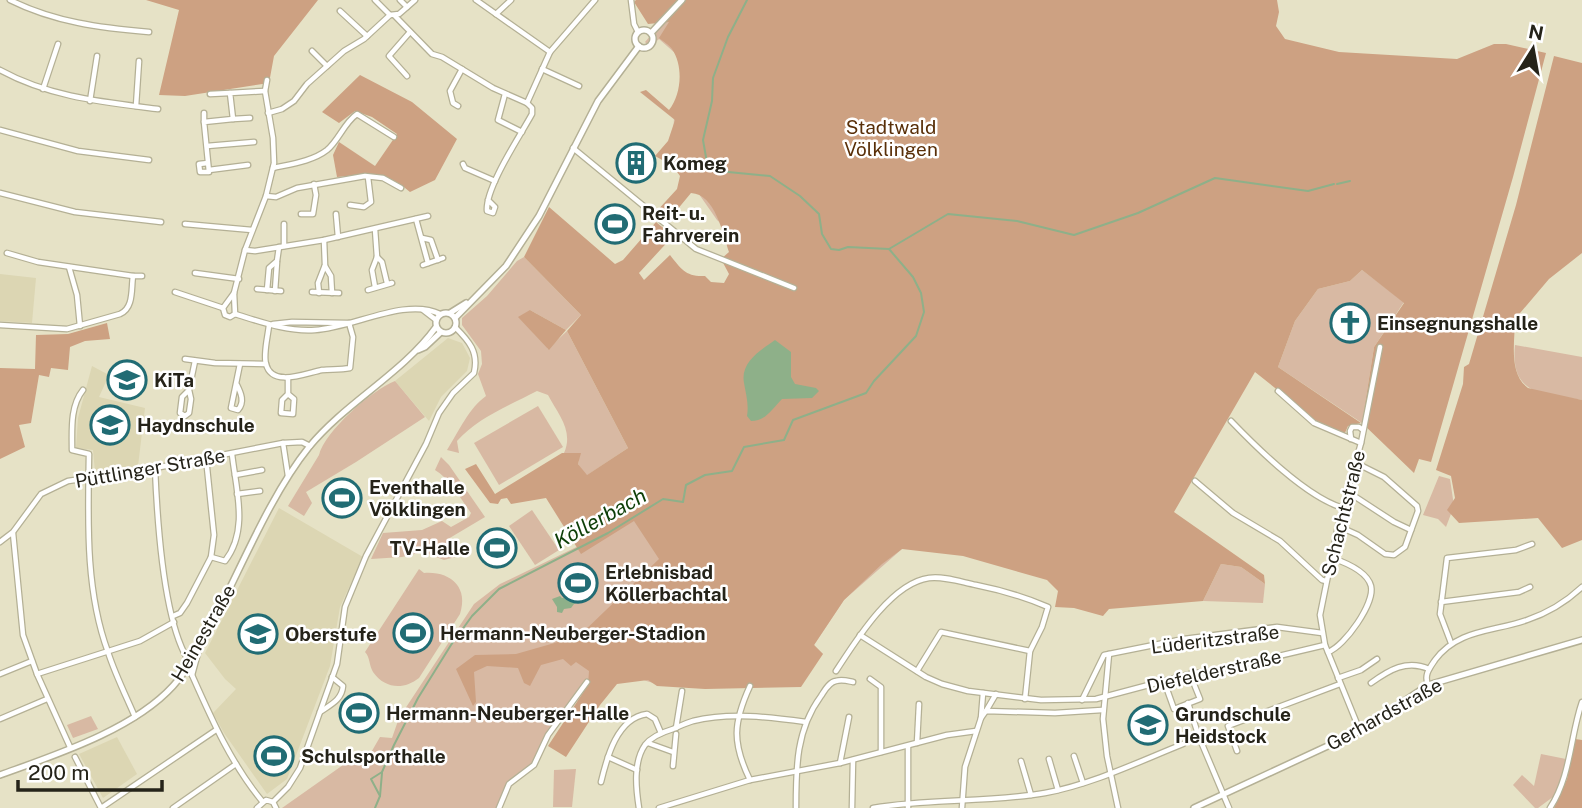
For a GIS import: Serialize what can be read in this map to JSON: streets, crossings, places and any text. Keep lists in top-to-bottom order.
{
  "streets": {
    "main road": ["Heinestraße", "Gerhardstraße"],
    "street": [
      "Püttlinger Straße",
      "Schachtstraße",
      "Lüderitzstraße",
      "Diefelderstraße"
    ]
  },
  "crossings": [
    ["Püttlinger Straße", "Heinestraße"],
    ["Schachtstraße", "Lüderitzstraße"],
    ["Schachtstraße", "Diefelderstraße"],
    ["Schachtstraße", "Gerhardstraße"]
  ],
  "water": ["Köllerbach"],
  "parks": ["Stadtwald Völklingen"],
  "places": {
    "building": ["Komeg"],
    "sports": [
      "Reit- u. Fahrverein",
      "Eventhalle Völklingen",
      "TV-Halle",
      "Erlebnisbad Köllerbachtal",
      "Hermann-Neuberger-Stadion",
      "Hermann-Neuberger-Halle",
      "Schulsporthalle"
    ],
    "church": ["Einsegnungshalle"],
    "school or university": [
      "KiTa",
      "Haydnschule",
      "Oberstufe",
      "Grundschule Heidstock"
    ]
  },
  "scale_bar": "200 m",
  "north": "top"
}
